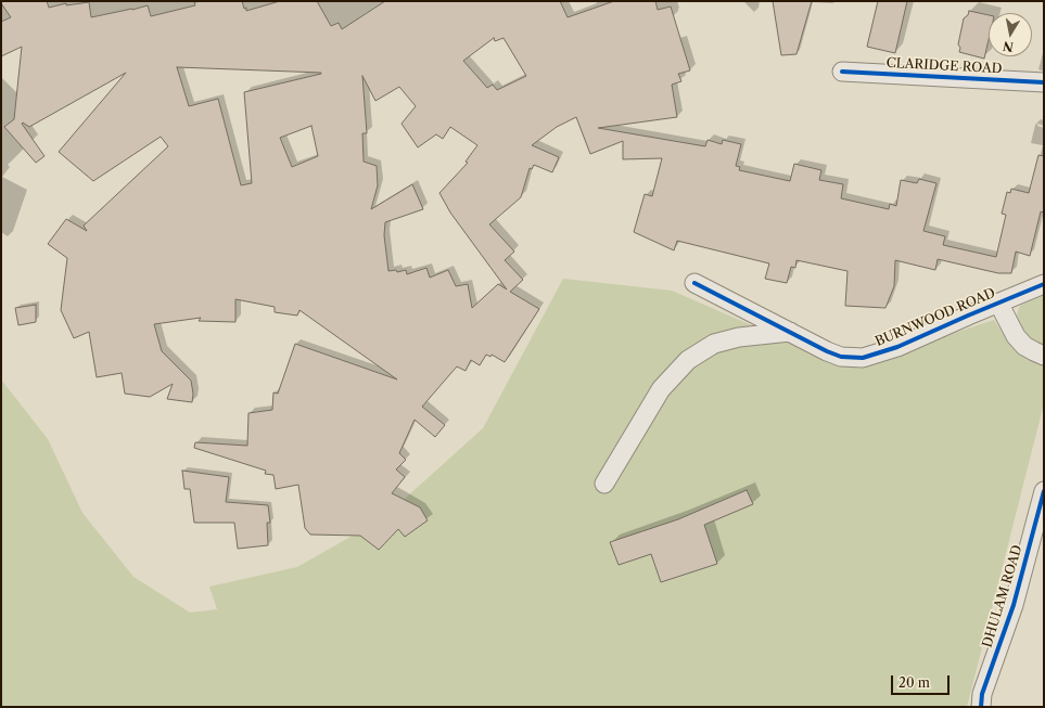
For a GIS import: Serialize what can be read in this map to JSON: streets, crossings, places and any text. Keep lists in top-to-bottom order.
{
  "streets": {
    "street": ["CLARIDGE ROAD", "BURNWOOD ROAD", "DHULAM ROAD"]
  },
  "scale_bar": "20 m",
  "north": "bottom"
}
